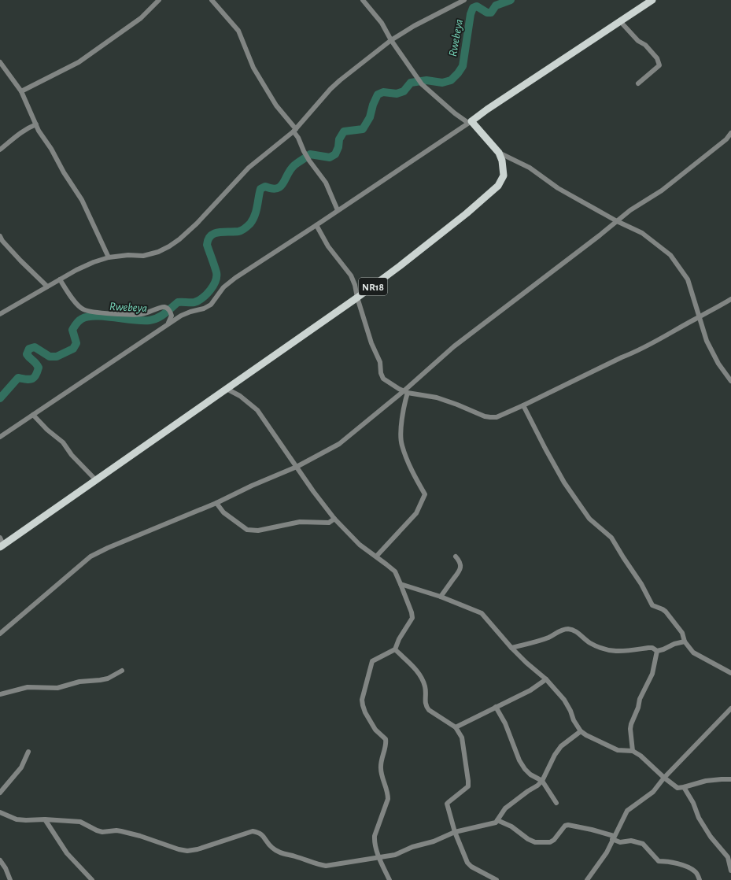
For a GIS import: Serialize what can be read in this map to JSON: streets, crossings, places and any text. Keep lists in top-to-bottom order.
{
  "streets": {
    "main road": ["NR18"]
  },
  "water": ["Rwebeya"]
}
